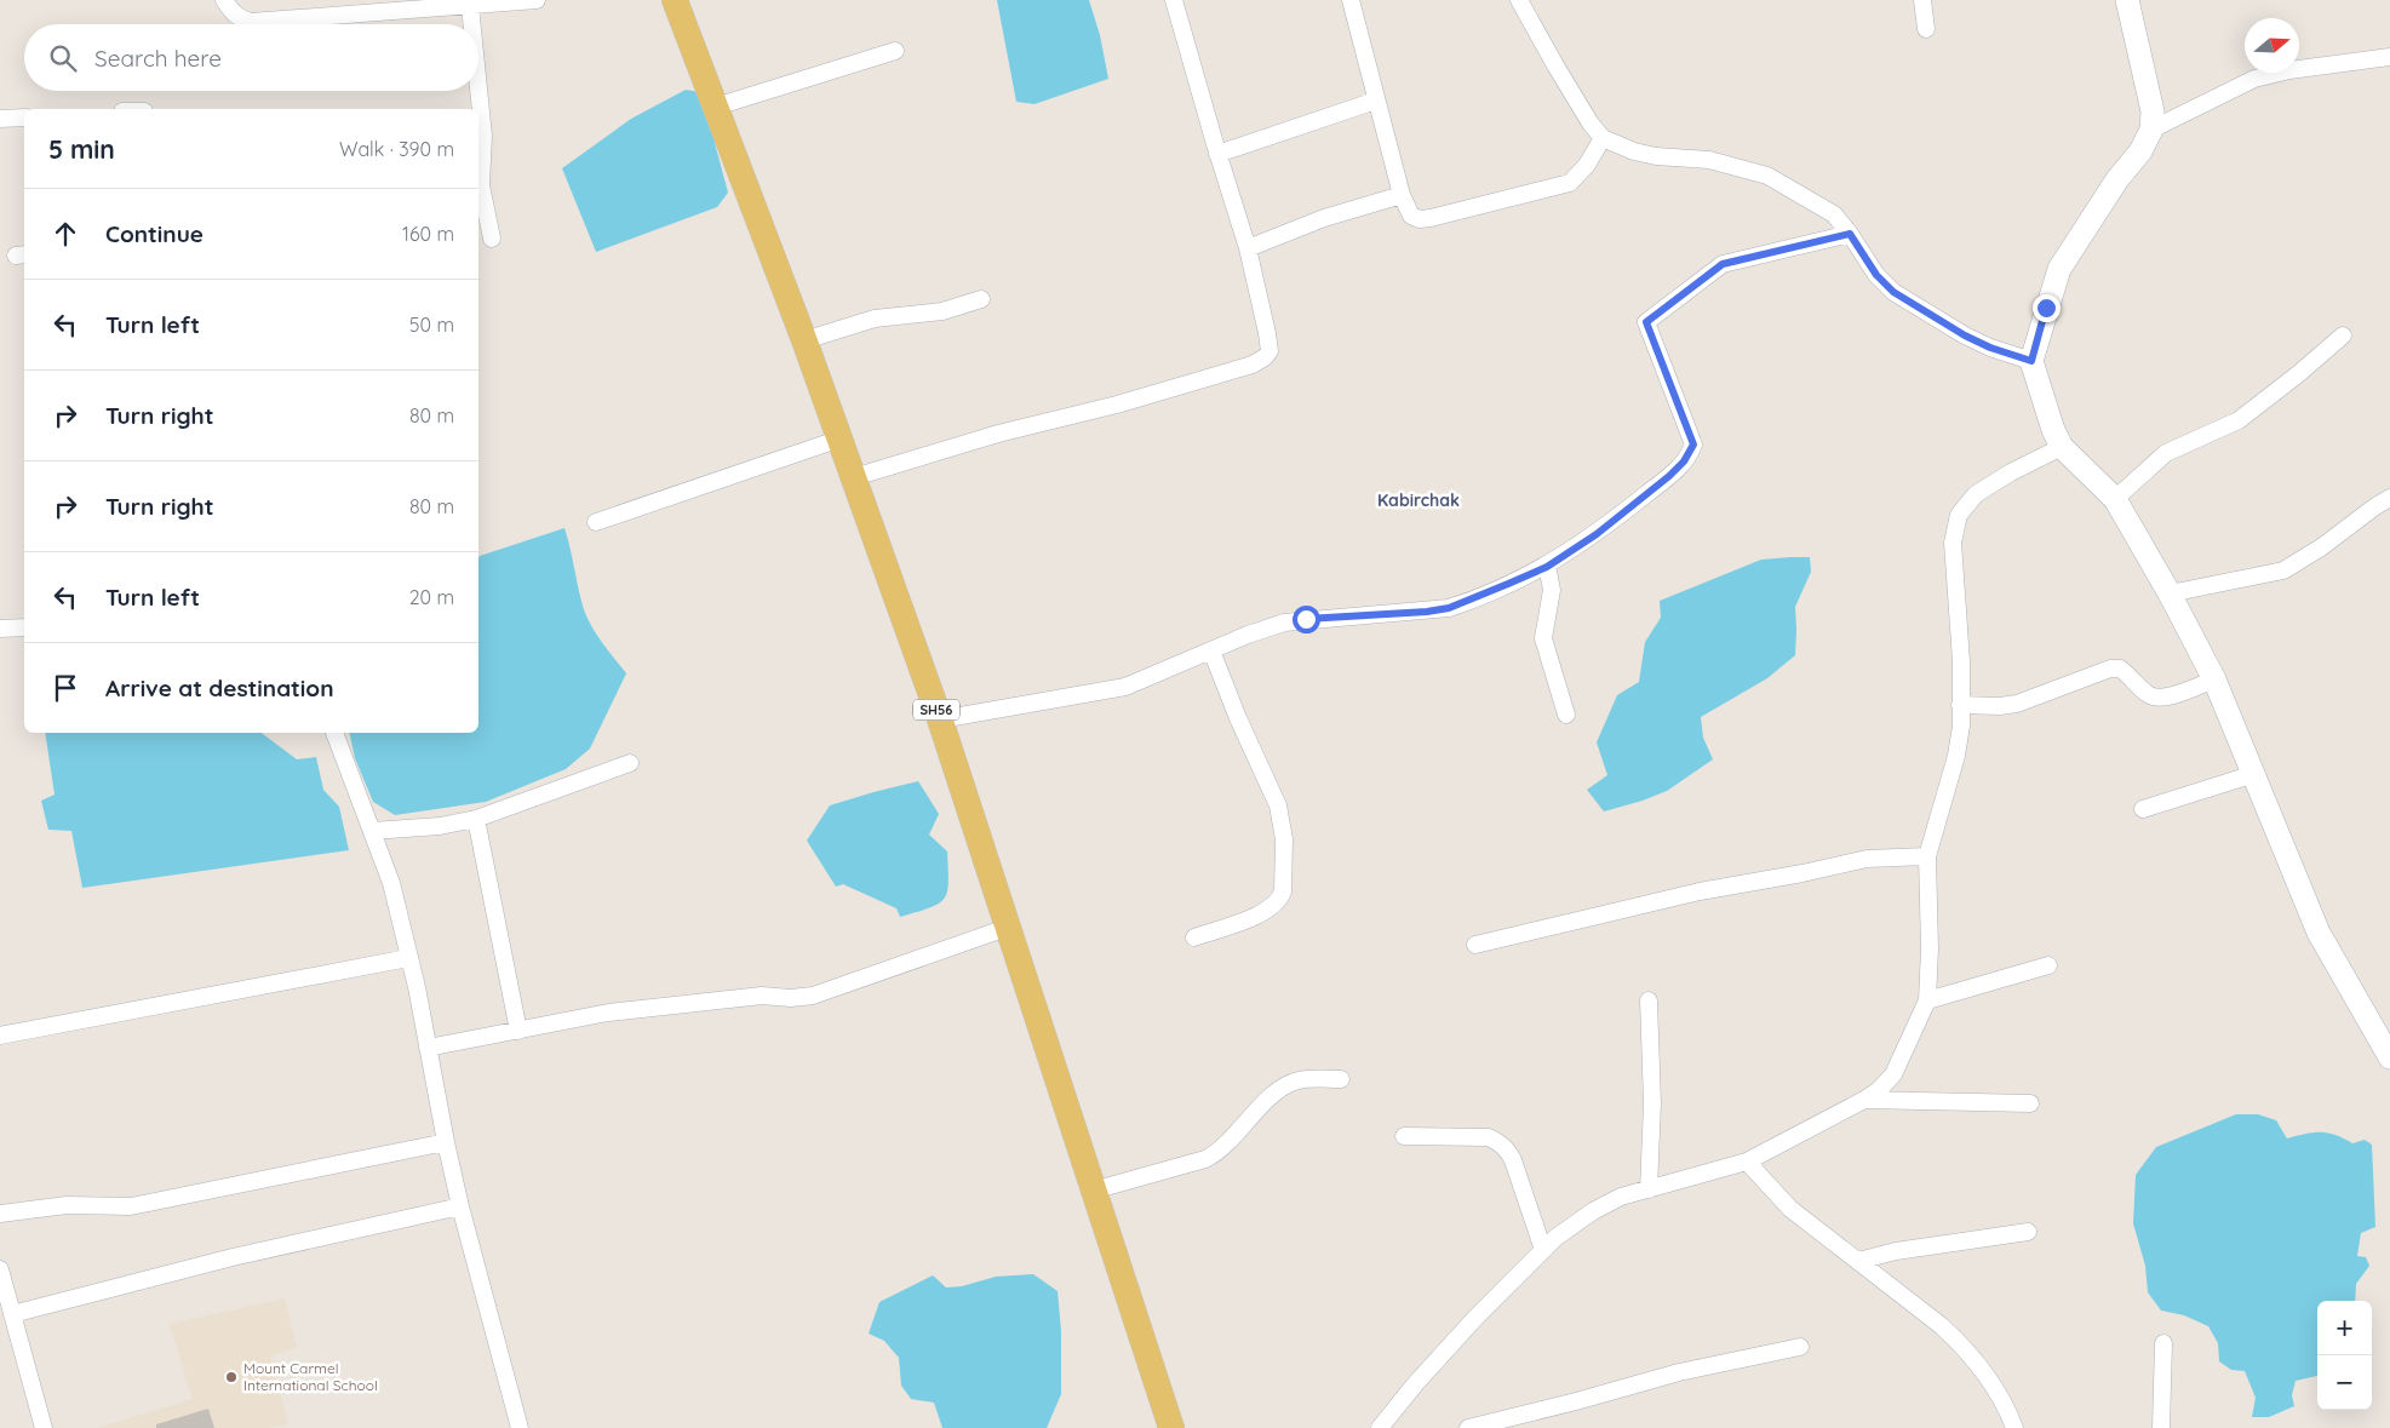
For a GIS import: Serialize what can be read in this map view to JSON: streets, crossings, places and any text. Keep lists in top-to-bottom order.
{
  "streets": {
    "main road": ["SH56"]
  },
  "districts": ["Kabirchak"],
  "places": ["Mount Carmel International School"],
  "north": "right",
  "page": {
    "search": "Search here",
    "heading": ["5 min", "Walk · 390 m"],
    "list": [
      ["Continue", "160 m"],
      ["Turn left", "50 m"],
      ["Turn right", "80 m"],
      ["Turn right", "80 m"],
      ["Turn left", "20 m"],
      "Arrive at destination"
    ],
    "map_buttons": ["+", "−"]
  }
}
